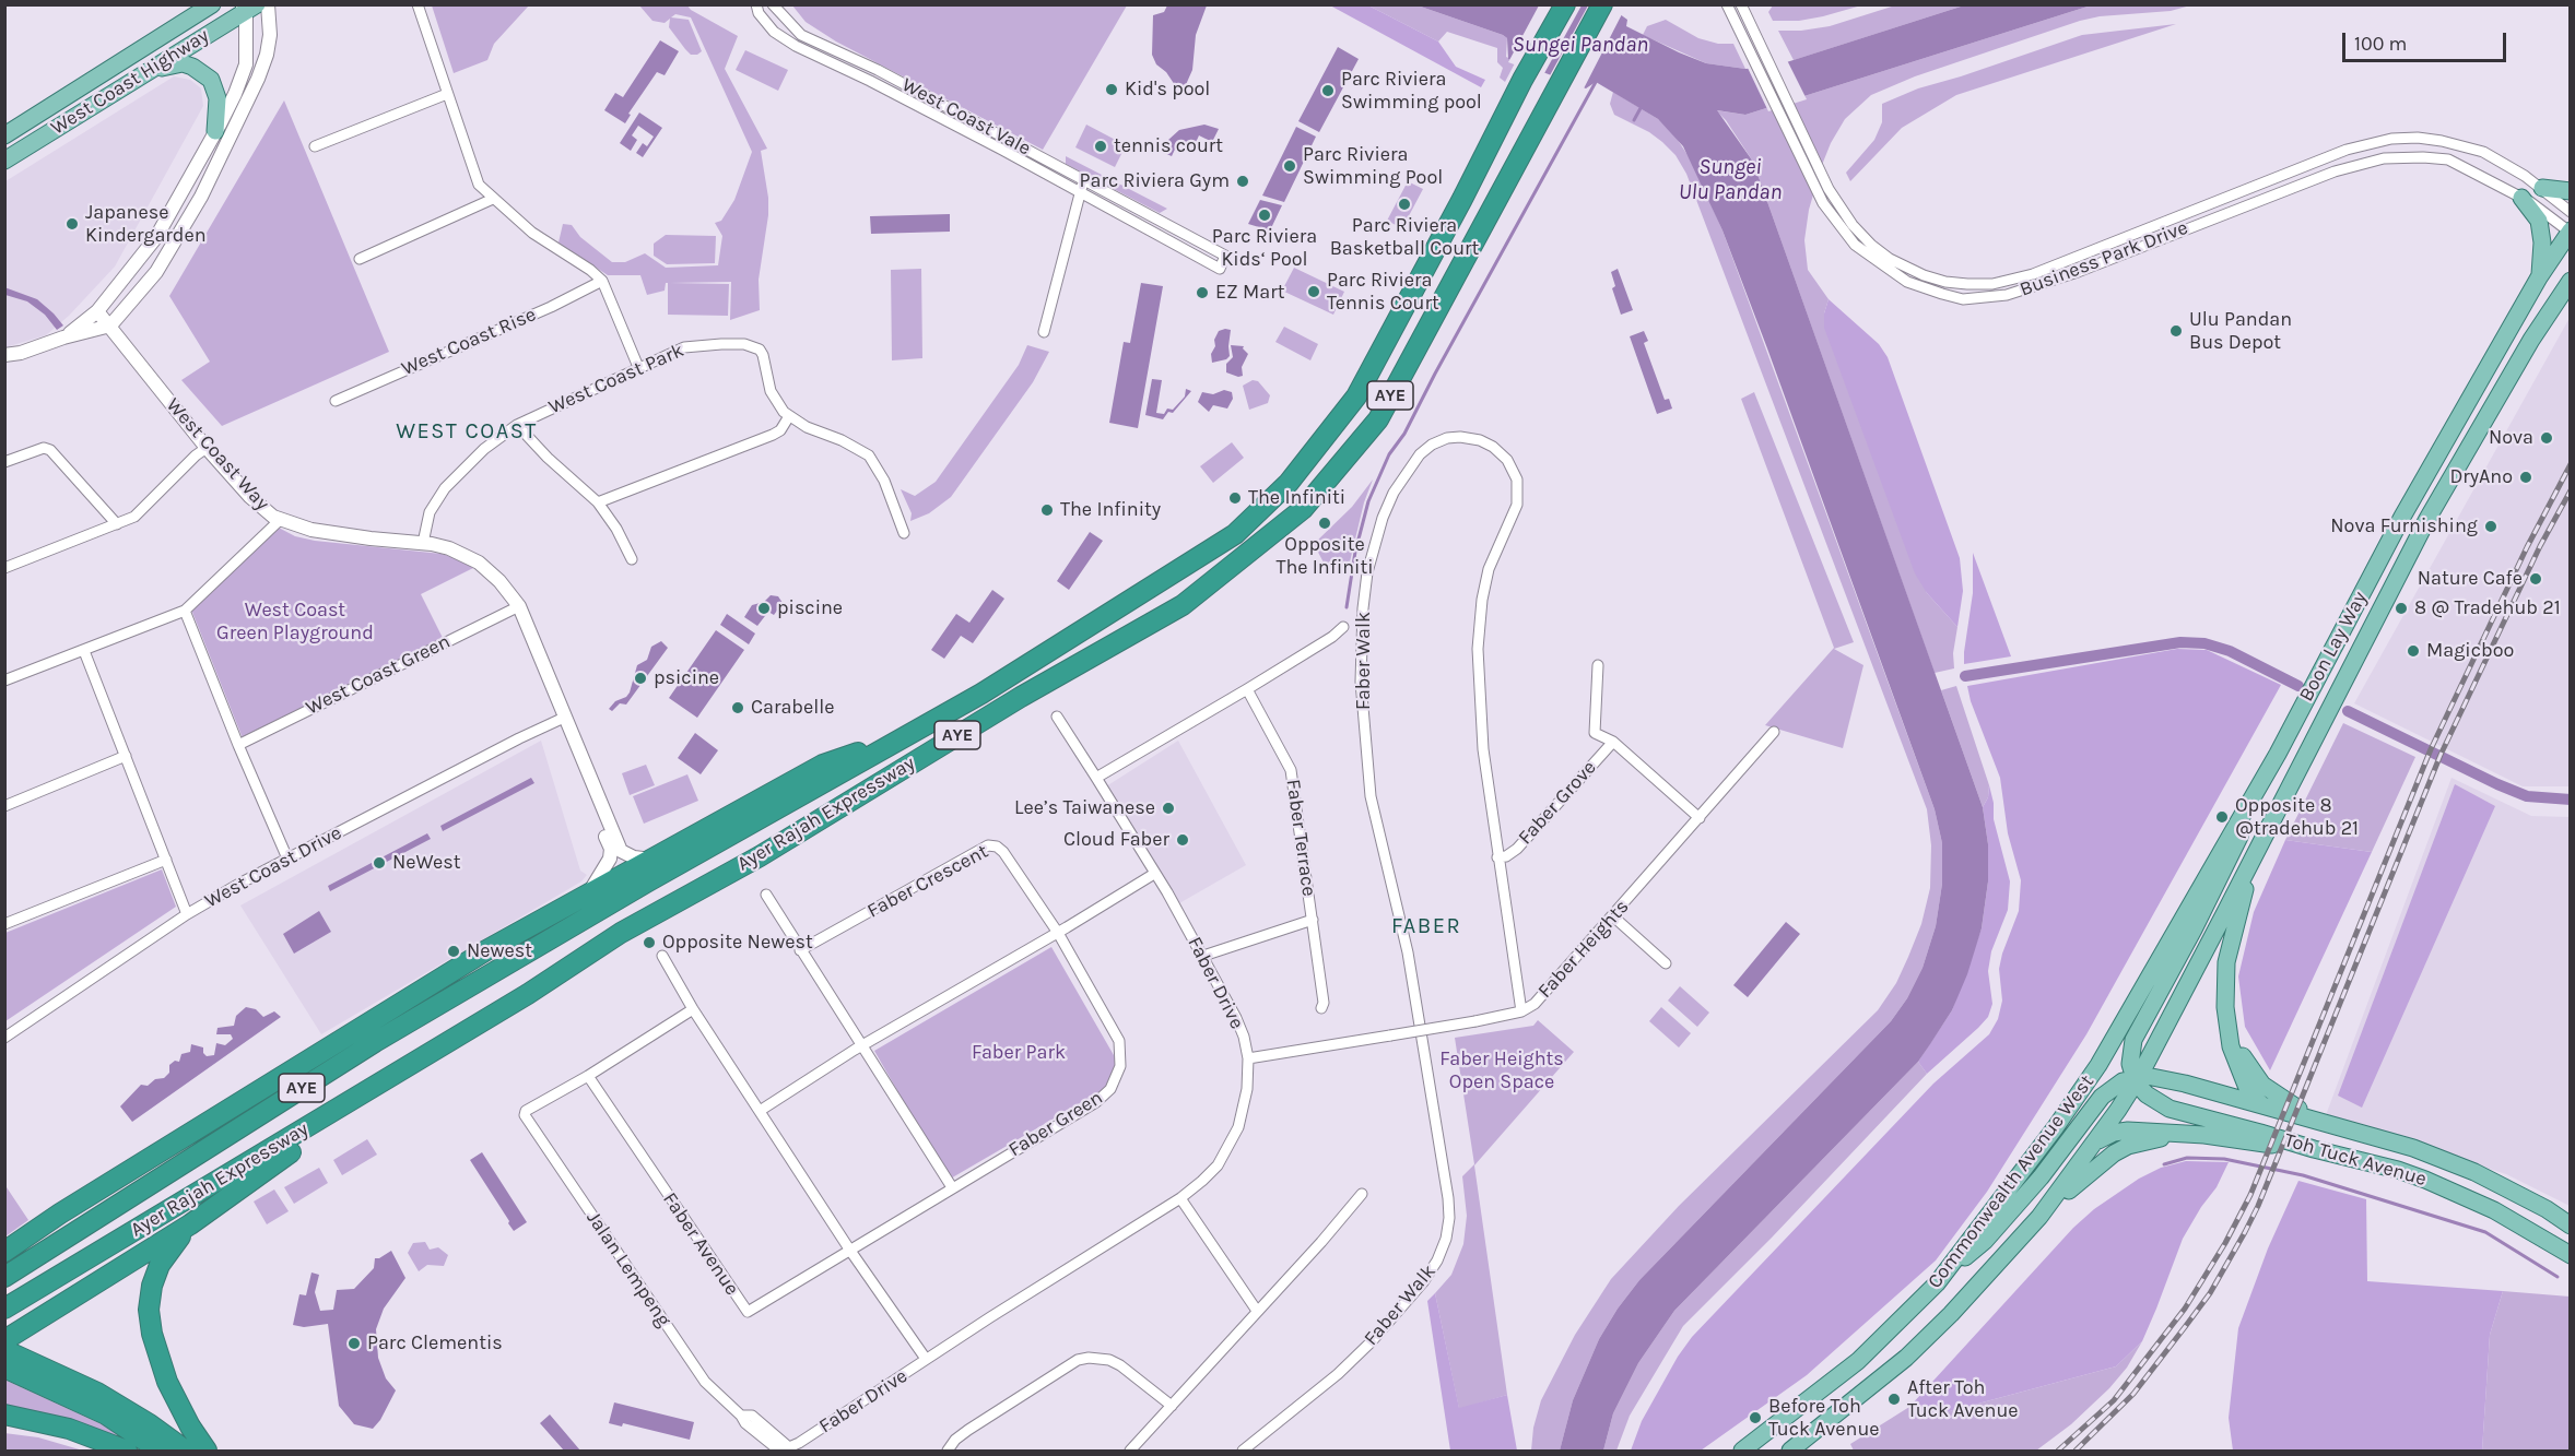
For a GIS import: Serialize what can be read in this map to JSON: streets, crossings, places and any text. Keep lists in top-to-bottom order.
{
  "streets": {
    "highway": ["AYE", "Ayer Rajah Expressway"],
    "main road": [
      "West Coast Highway",
      "Boon Lay Way",
      "Toh Tuck Avenue",
      "Commonwealth Avenue West"
    ],
    "street": [
      "West Coast Vale",
      "Business Park Drive",
      "West Coast Rise",
      "West Coast Park",
      "West Coast Way",
      "Faber Walk",
      "West Coast Green",
      "Faber Grove",
      "Faber Terrace",
      "West Coast Drive",
      "Faber Crescent",
      "Faber Heights",
      "Faber Drive",
      "Faber Green",
      "Faber Avenue",
      "Jalan Lempeng"
    ]
  },
  "crossings": [
    ["Business Park Drive", "Boon Lay Way"],
    ["West Coast Park", "West Coast Way"],
    ["West Coast Way", "West Coast Green"],
    ["West Coast Way", "West Coast Drive"],
    ["Boon Lay Way", "Toh Tuck Avenue"],
    ["Boon Lay Way", "Commonwealth Avenue West"],
    ["Faber Walk", "Faber Grove"],
    ["Faber Walk", "Faber Heights"],
    ["Faber Grove", "Faber Heights"],
    ["Faber Terrace", "Faber Drive"],
    ["Faber Crescent", "Faber Green"],
    ["Faber Heights", "Faber Drive"],
    ["Faber Drive", "Faber Green"],
    ["Faber Drive", "Faber Avenue"],
    ["Faber Drive", "Jalan Lempeng"],
    ["Faber Green", "Faber Avenue"],
    ["Toh Tuck Avenue", "Commonwealth Avenue West"],
    ["Faber Avenue", "Jalan Lempeng"]
  ],
  "districts": ["WEST COAST", "FABER"],
  "water": ["Sungei Pandan", "Sungei Ulu Pandan"],
  "parks": ["West Coast Green Playground", "Faber Park", "Faber Heights Open Space"],
  "places": [
    "Kid's pool",
    "Parc Riviera Swimming pool",
    "tennis court",
    "Parc Riviera Swimming Pool",
    "Parc Riviera Gym",
    "Parc Riviera Basketball Court",
    "Parc Riviera Kids‘ Pool",
    "Japanese Kindergarden",
    "Parc Riviera Tennis Court",
    "EZ Mart",
    "Ulu Pandan Bus Depot",
    "Nova",
    "DryAno",
    "The Infiniti",
    "The Infinity",
    "Opposite The Infiniti",
    "Nova Furnishing",
    "Nature Cafe",
    "piscine",
    "8 @ Tradehub 21",
    "Magicboo",
    "psicine",
    "Carabelle",
    "Lee’s Taiwanese",
    "Opposite 8 @tradehub 21",
    "Cloud Faber",
    "NeWest",
    "Opposite Newest",
    "Newest",
    "Parc Clementis",
    "After Toh Tuck Avenue",
    "Before Toh Tuck Avenue"
  ],
  "scale_bar": "100 m"
}
